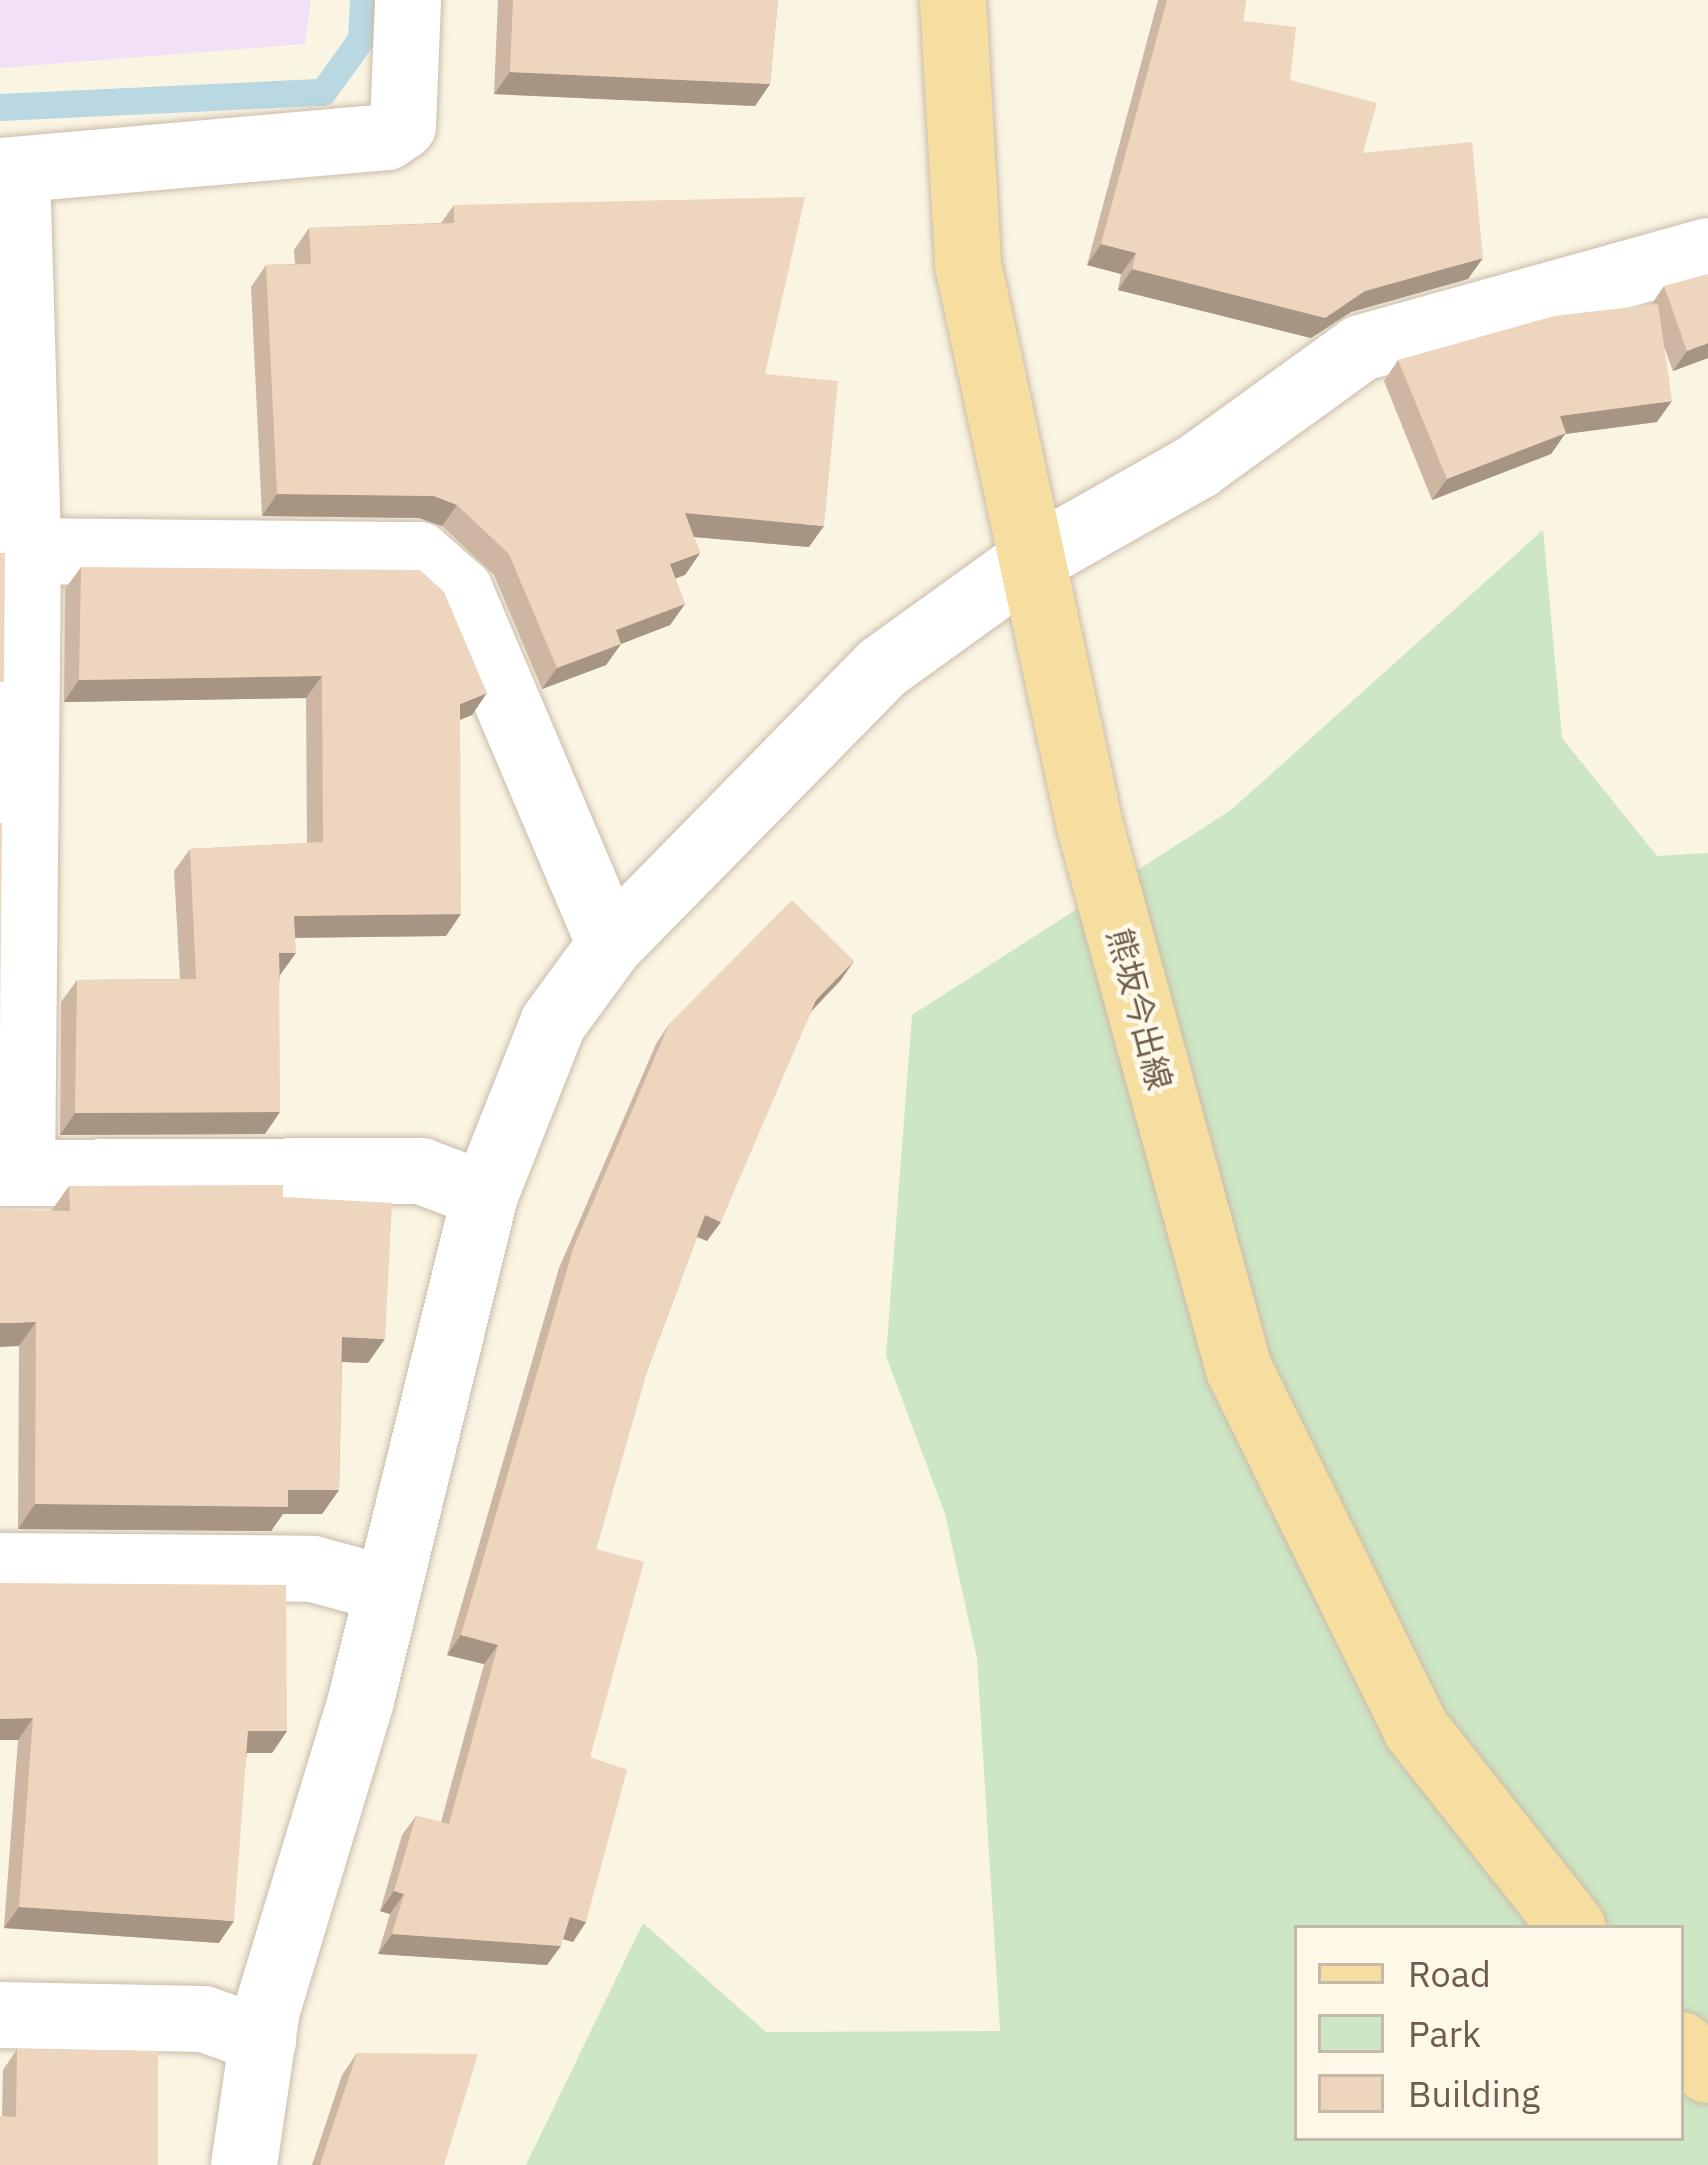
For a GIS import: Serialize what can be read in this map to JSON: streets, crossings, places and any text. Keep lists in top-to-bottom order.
{
  "streets": {
    "main road": ["熊坂今出線"]
  },
  "legend": ["Road", "Park", "Building"]
}
